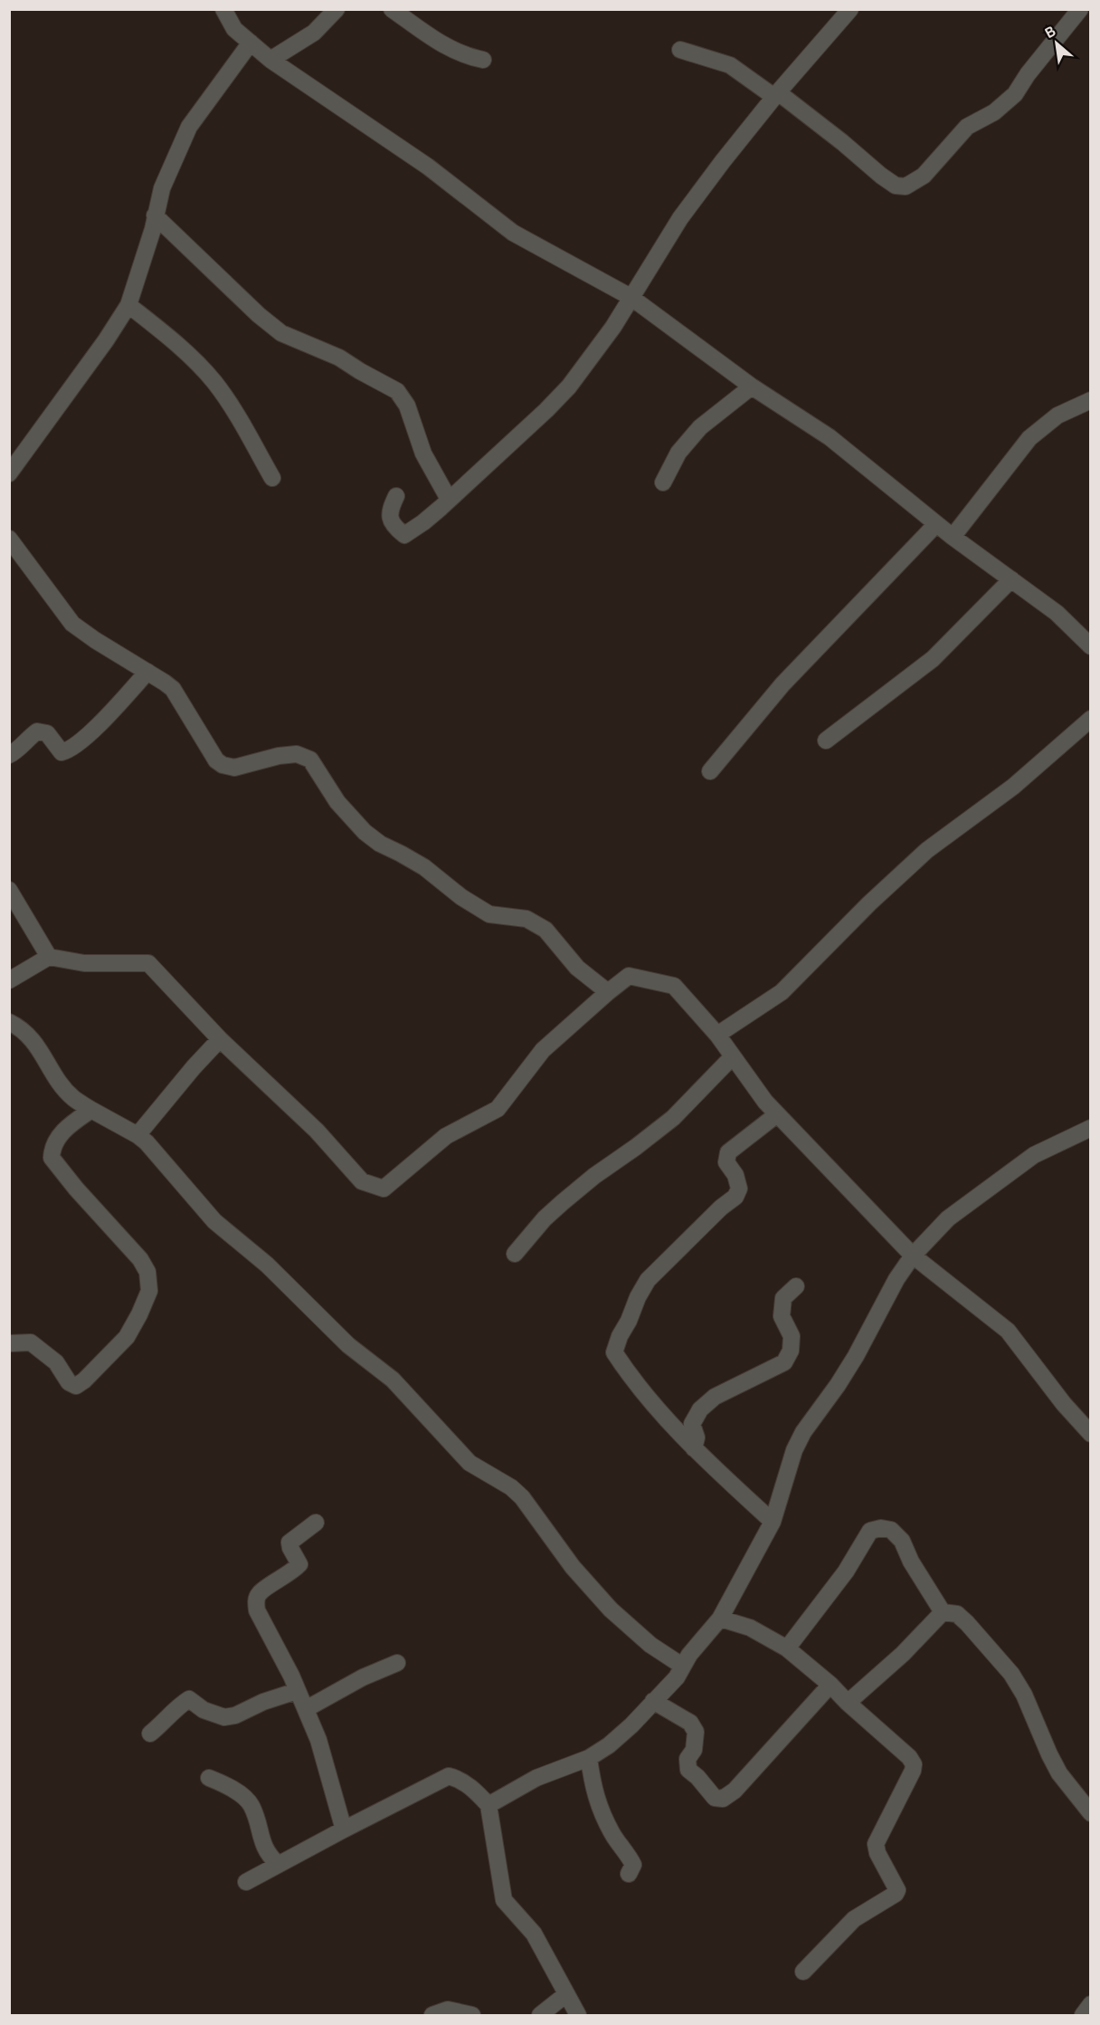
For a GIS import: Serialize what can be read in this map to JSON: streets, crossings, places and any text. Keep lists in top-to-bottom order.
{
  "north": "top left"
}
